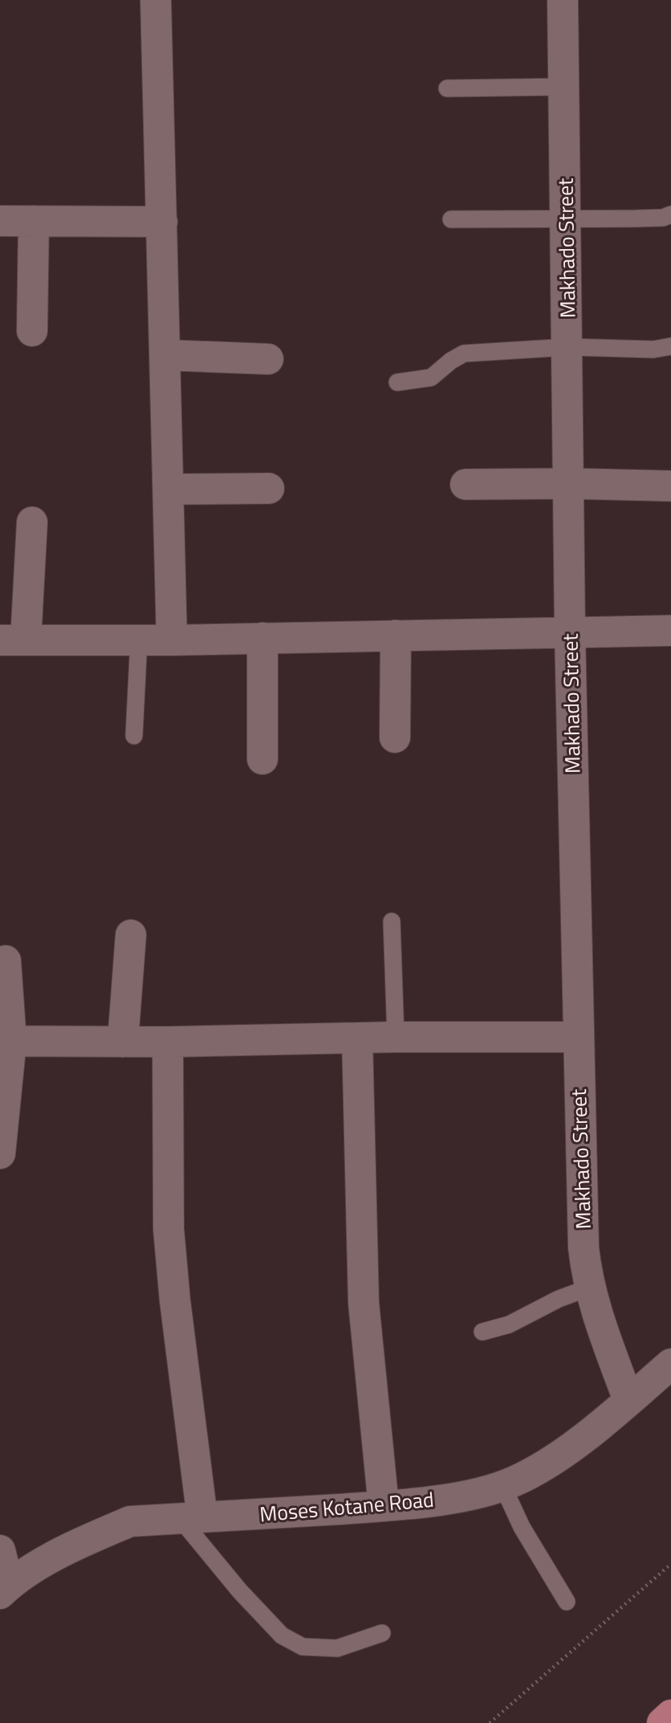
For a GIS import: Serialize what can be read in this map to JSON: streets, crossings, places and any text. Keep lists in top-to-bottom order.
{
  "streets": {
    "street": ["Makhado Street", "Moses Kotane Road"]
  },
  "crossings": [
    ["Makhado Street", "Moses Kotane Road"]
  ]
}
